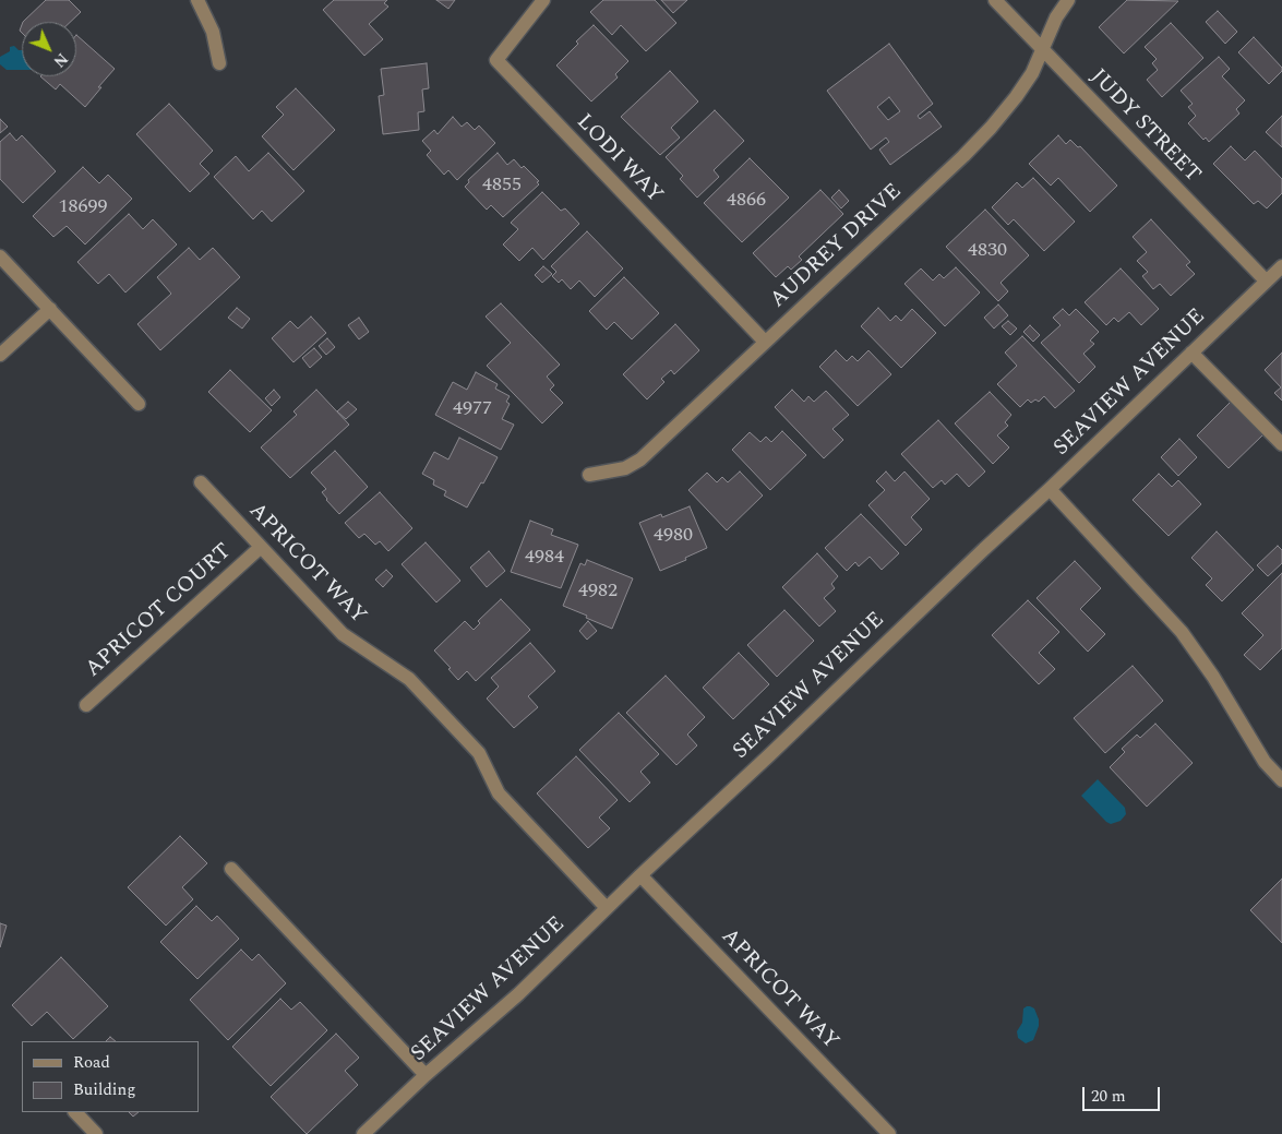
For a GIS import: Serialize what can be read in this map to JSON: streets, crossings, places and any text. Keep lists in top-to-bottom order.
{
  "streets": {
    "street": [
      "JUDY STREET",
      "LODI WAY",
      "AUDREY DRIVE",
      "SEAVIEW AVENUE",
      "APRICOT WAY",
      "APRICOT COURT"
    ]
  },
  "crossings": [
    ["JUDY STREET", "AUDREY DRIVE"],
    ["JUDY STREET", "SEAVIEW AVENUE"],
    ["LODI WAY", "AUDREY DRIVE"],
    ["SEAVIEW AVENUE", "APRICOT WAY"],
    ["APRICOT WAY", "APRICOT COURT"]
  ],
  "house_numbers": [
    "4855",
    "4866",
    "18699",
    "4830",
    "4977",
    "4980",
    "4984",
    "4982"
  ],
  "legend": ["Road", "Building"],
  "scale_bar": "20 m",
  "north": "bottom right"
}
